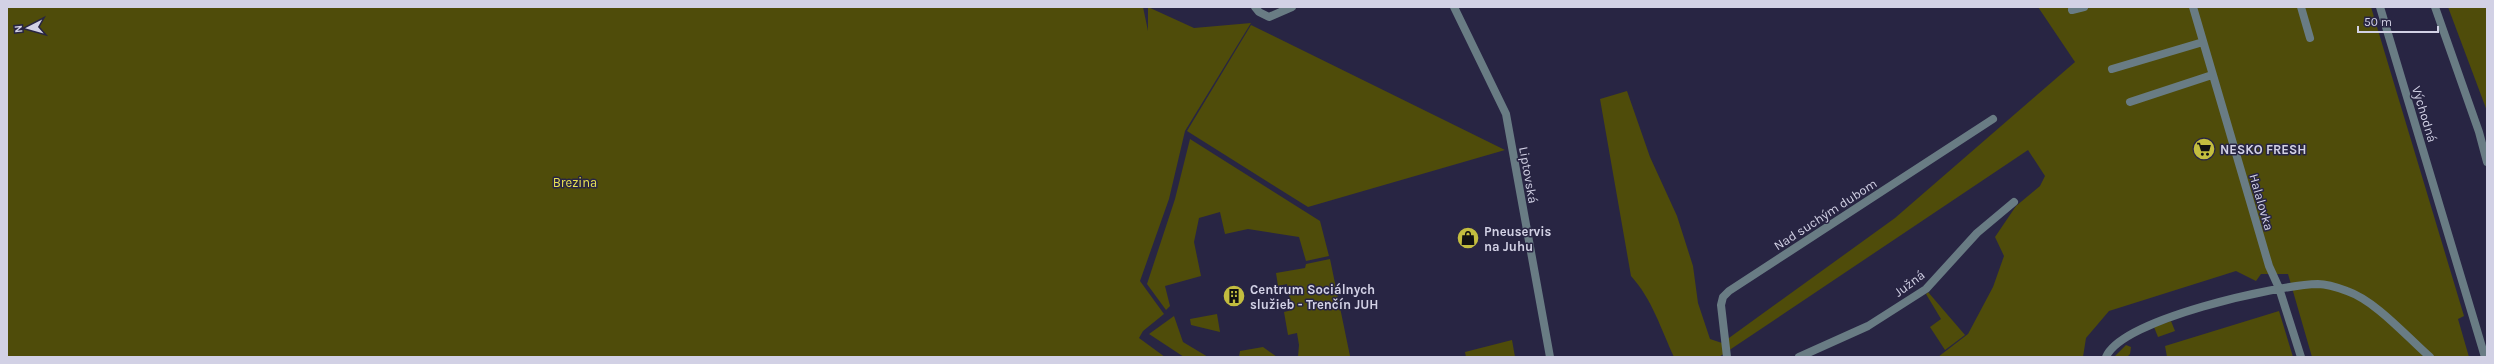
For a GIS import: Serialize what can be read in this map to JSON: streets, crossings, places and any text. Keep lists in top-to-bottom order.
{
  "streets": {
    "street": [
      "Východná",
      "Liptovská",
      "Halalovka",
      "Nad suchým dubom",
      "Južná"
    ]
  },
  "parks": ["Brezina"],
  "places": {
    "supermarket": ["NESKO FRESH"],
    "shop": ["Pneuservis na Juhu"],
    "building": ["Centrum Sociálnych služieb - Trenčín JUH"]
  },
  "scale_bar": "50 m",
  "north": "left"
}
